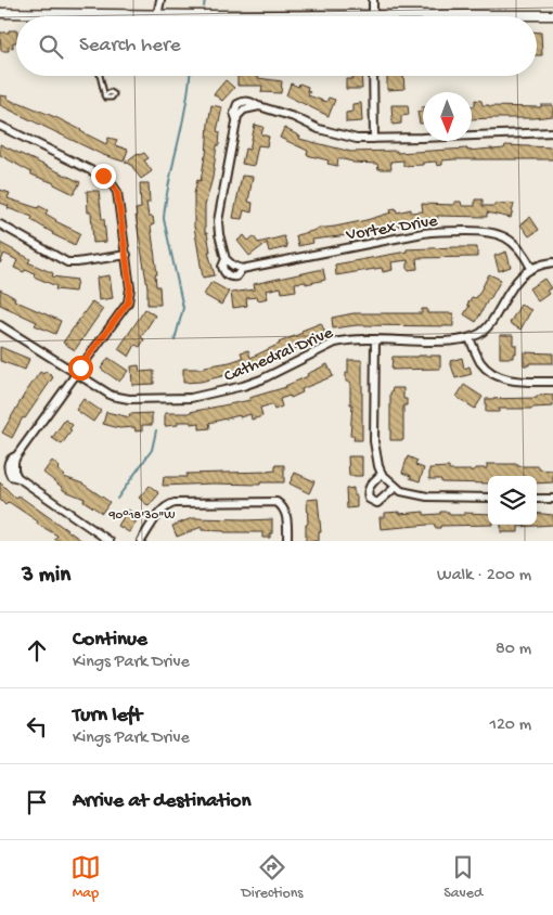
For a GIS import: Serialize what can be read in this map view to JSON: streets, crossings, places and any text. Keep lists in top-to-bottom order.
{
  "streets": {
    "street": ["Vortex Drive", "Cathedral Drive"]
  },
  "north": "bottom",
  "page": {
    "search": "Search here",
    "heading": ["3 min", "Walk · 200 m"],
    "list": [
      ["Continue", "Kings Park Drive", "80 m"],
      ["Turn left", "Kings Park Drive", "120 m"],
      "Arrive at destination"
    ],
    "nav": ["Map", "Directions", "Saved"]
  },
  "coordinates": ["90°18'30\"W"]
}
